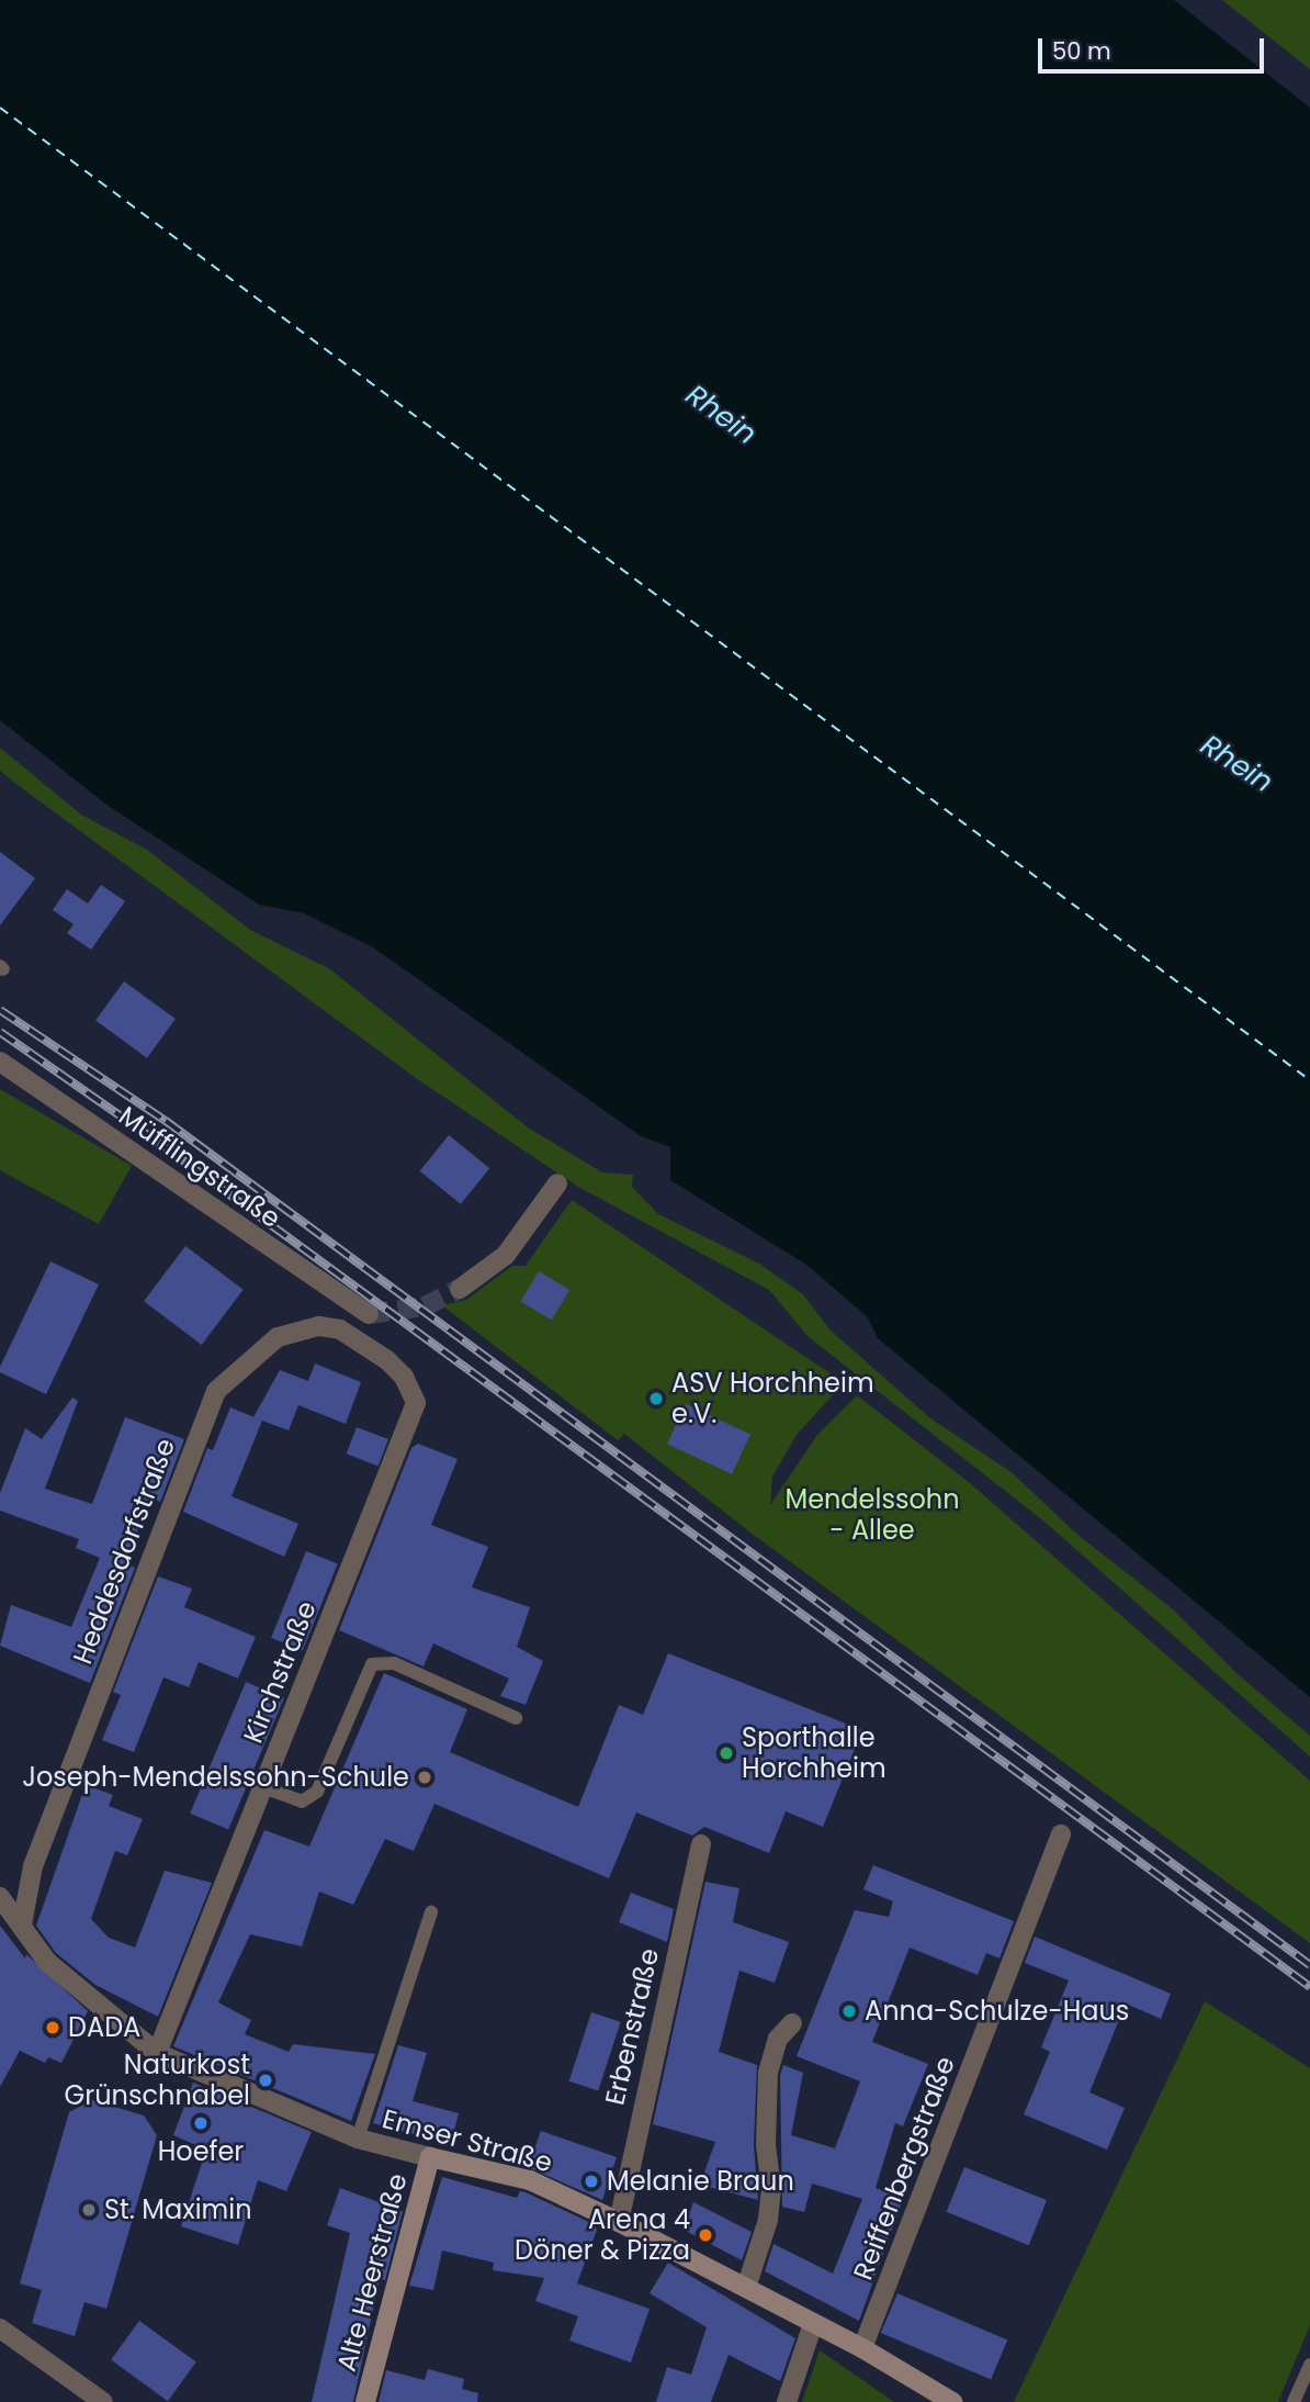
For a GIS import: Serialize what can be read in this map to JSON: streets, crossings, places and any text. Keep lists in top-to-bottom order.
{
  "streets": {
    "street": [
      "Müfflingstraße",
      "Heddesdorfstraße",
      "Kirchstraße",
      "Erbenstraße",
      "Emser Straße",
      "Reiffenbergstraße",
      "Alte Heerstraße"
    ]
  },
  "crossings": [
    ["Heddesdorfstraße", "Kirchstraße"],
    ["Heddesdorfstraße", "Emser Straße"],
    ["Kirchstraße", "Emser Straße"],
    ["Erbenstraße", "Emser Straße"],
    ["Emser Straße", "Reiffenbergstraße"],
    ["Emser Straße", "Alte Heerstraße"]
  ],
  "water": ["Rhein"],
  "parks": ["Mendelssohn - Allee"],
  "places": [
    "ASV Horchheim e.V.",
    "Sporthalle Horchheim",
    "Joseph-Mendelssohn-Schule",
    "Anna-Schulze-Haus",
    "DADA",
    "Naturkost Grünschnabel",
    "Hoefer",
    "Melanie Braun",
    "St. Maximin",
    "Arena 4 Döner & Pizza"
  ],
  "scale_bar": "50 m"
}
